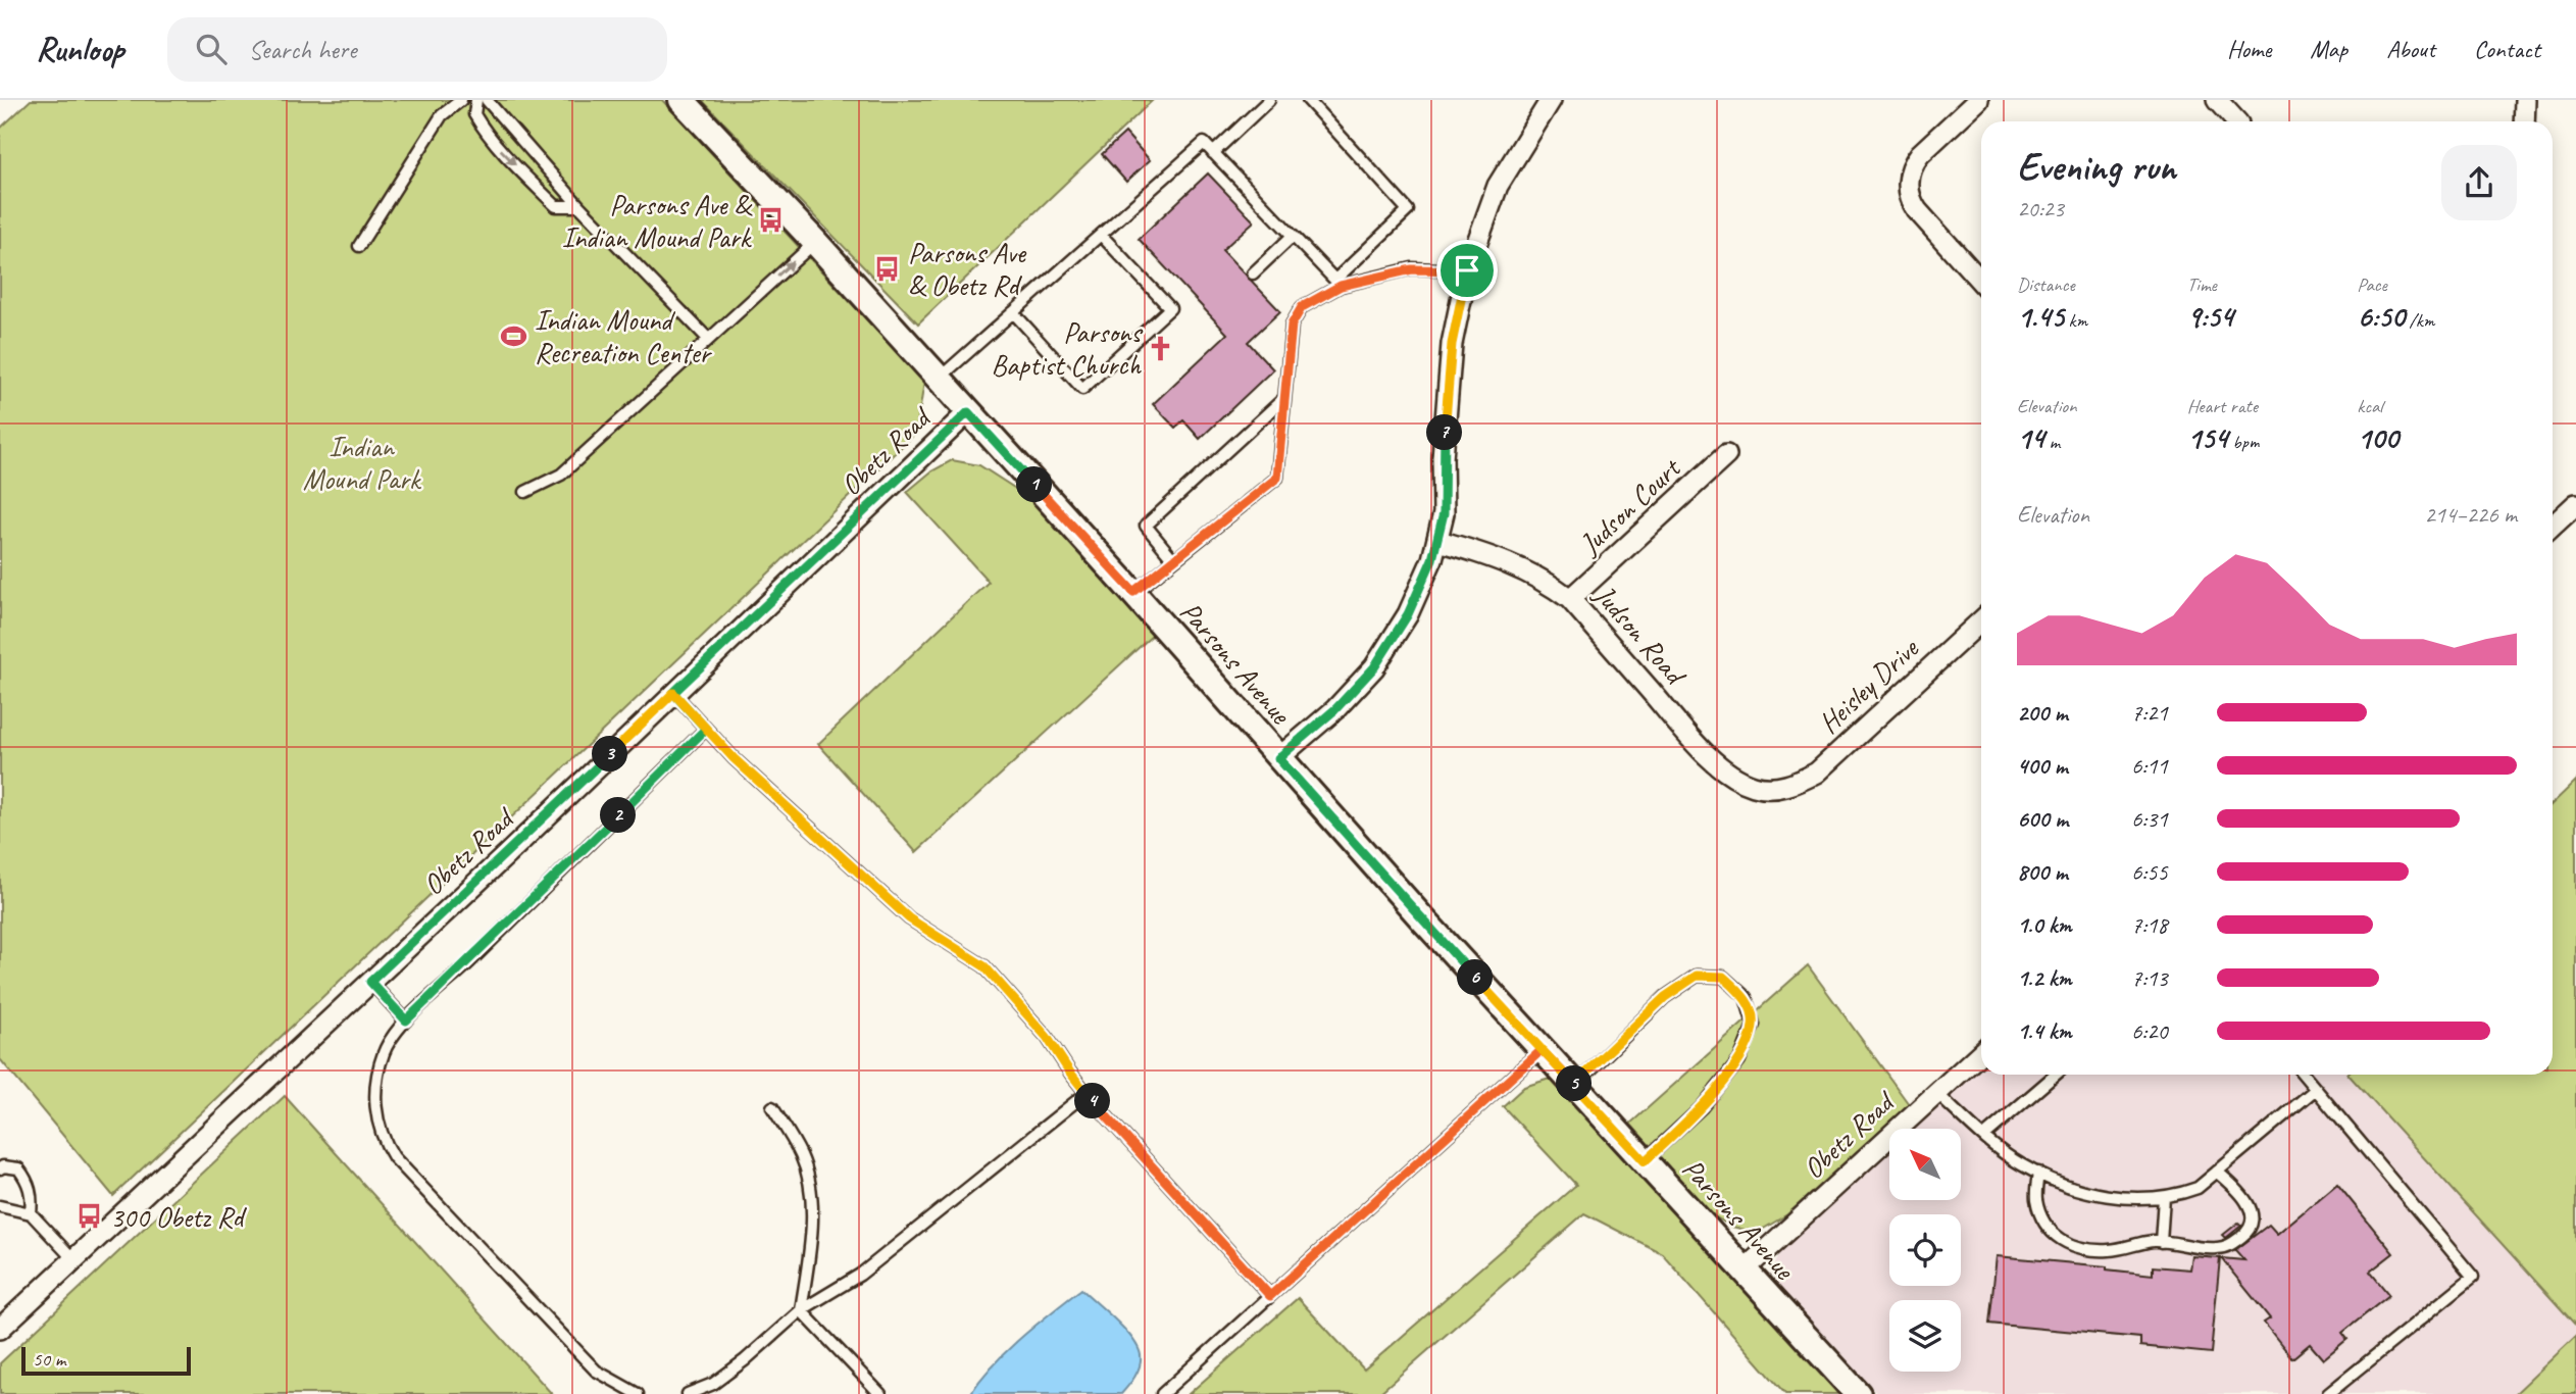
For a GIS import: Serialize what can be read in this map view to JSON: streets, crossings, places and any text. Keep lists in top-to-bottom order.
{
  "streets": {
    "street": [
      "Obetz Road",
      "Judson Court",
      "Judson Road",
      "Parsons Avenue",
      "Heisley Drive"
    ]
  },
  "crossings": [
    ["Obetz Road", "Parsons Avenue"],
    ["Judson Court", "Judson Road"],
    ["Judson Road", "Heisley Drive"]
  ],
  "parks": ["Indian Mound Park"],
  "places": {
    "bus stop": ["Parsons Ave & Indian Mound Park", "Parsons Ave & Obetz Rd", "300 Obetz Rd"],
    "sports": ["Indian Mound Recreation Center"],
    "church": ["Parsons Baptist Church"]
  },
  "scale_bar": "50 m",
  "north": "top left",
  "page": {
    "header": "Runloop",
    "search": "Search here",
    "nav": [
      "Home",
      "Map",
      "About",
      "Contact"
    ],
    "heading": ["Evening run", "20:23"],
    "stats": [
      ["Distance", "1.45 km"],
      ["Time", "9:54"],
      ["Pace", "6:50 /km"],
      ["Elevation", "14 m"],
      ["Heart rate", "154 bpm"],
      ["kcal", "100"]
    ],
    "pins": [
      "7",
      "1",
      "3",
      "2",
      "6",
      "5",
      "4"
    ],
    "chart": ["Elevation", "214–226 m"],
    "list": [
      {
        "name": "200 m",
        "note": "7:21"
      },
      {
        "name": "400 m",
        "note": "6:11"
      },
      {
        "name": "600 m",
        "note": "6:31"
      },
      {
        "name": "800 m",
        "note": "6:55"
      },
      {
        "name": "1.0 km",
        "note": "7:18"
      },
      {
        "name": "1.2 km",
        "note": "7:13"
      },
      {
        "name": "1.4 km",
        "note": "6:20"
      }
    ],
    "scale": "50 m"
  }
}
